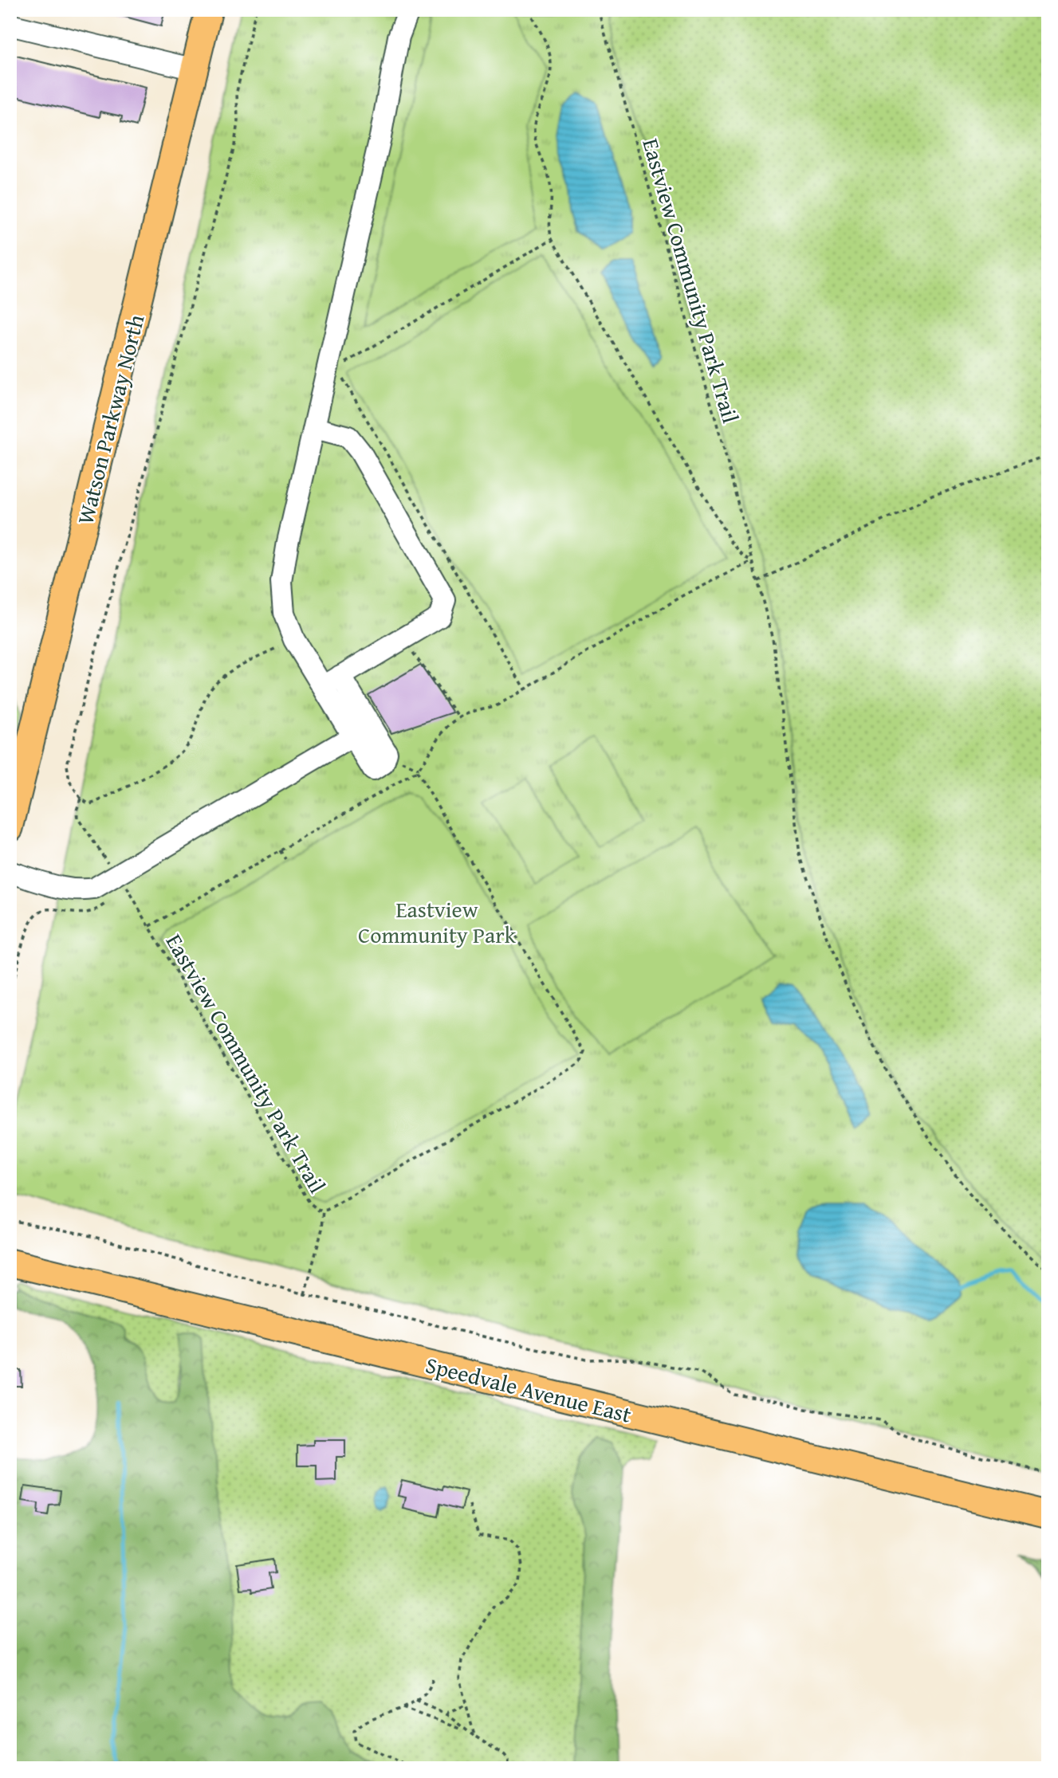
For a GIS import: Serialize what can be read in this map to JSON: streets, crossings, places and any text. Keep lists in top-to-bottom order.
{
  "streets": {
    "main road": ["Watson Parkway North", "Speedvale Avenue East"],
    "path": ["Eastview Community Park Trail"]
  },
  "parks": ["Eastview Community Park"]
}
